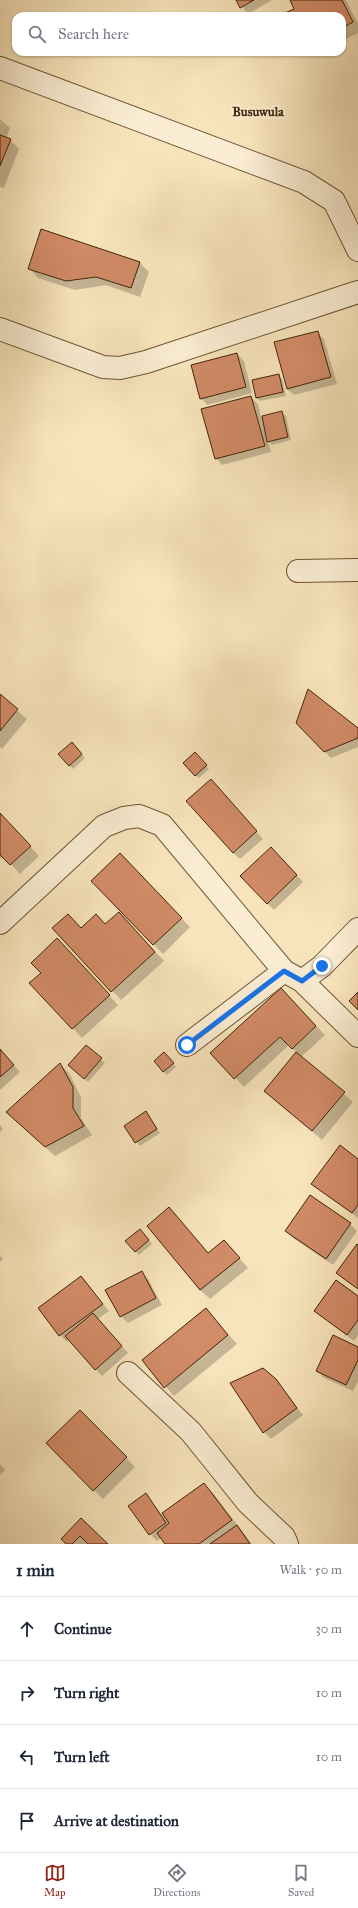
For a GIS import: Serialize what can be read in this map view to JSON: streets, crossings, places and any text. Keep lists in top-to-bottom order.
{
  "districts": ["Busuwula"],
  "page": {
    "search": "Search here",
    "heading": ["1 min", "Walk · 50 m"],
    "list": [
      ["Continue", "30 m"],
      ["Turn right", "10 m"],
      ["Turn left", "10 m"],
      "Arrive at destination"
    ],
    "nav": ["Map", "Directions", "Saved"]
  }
}
